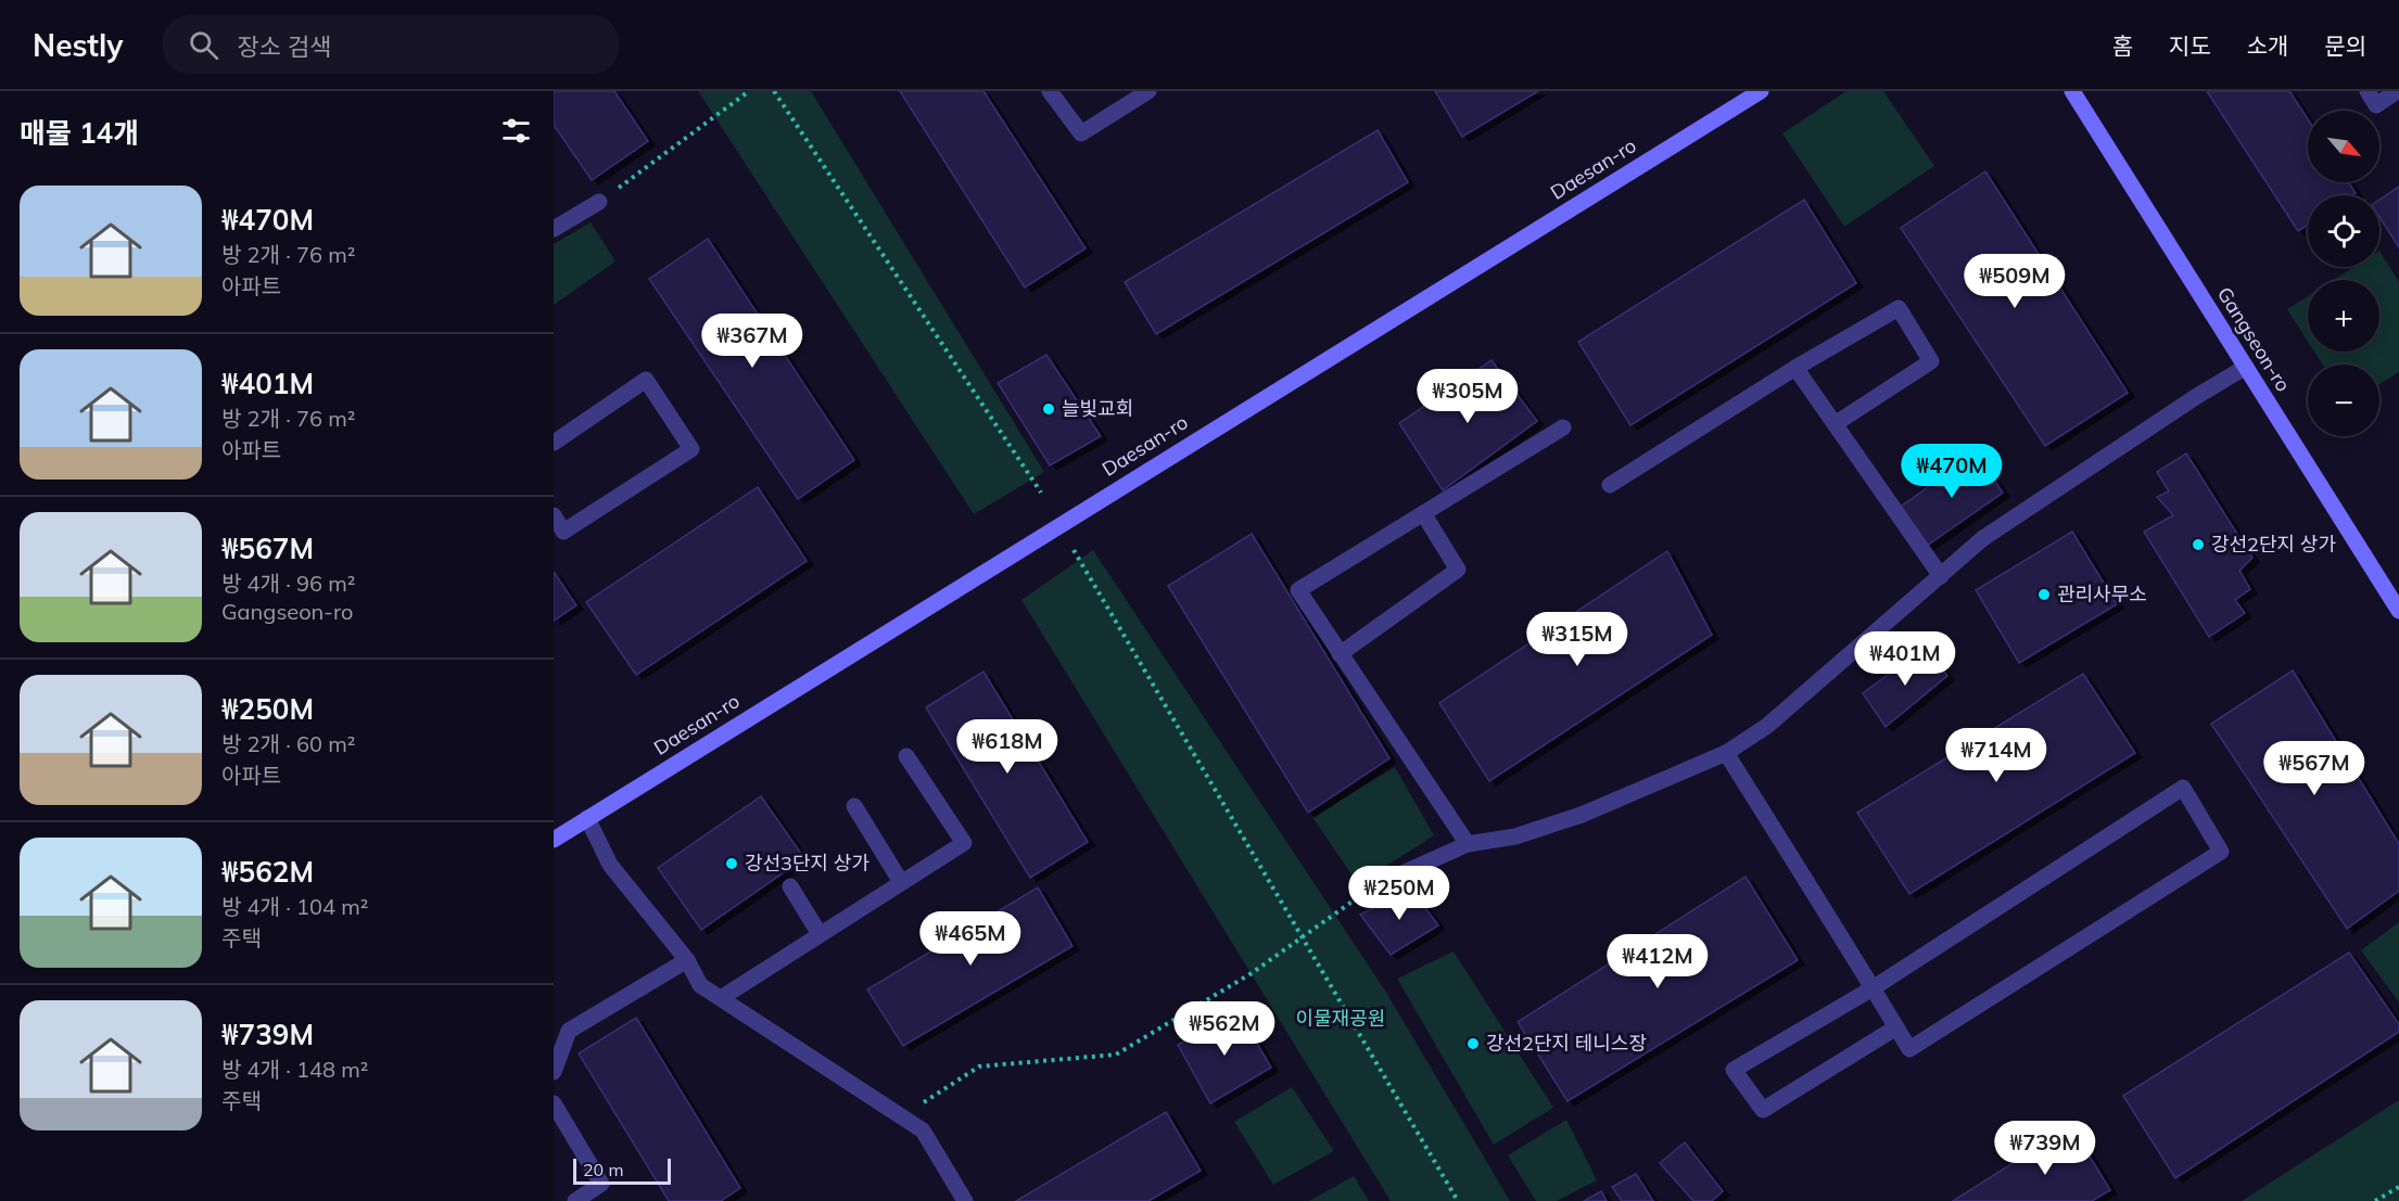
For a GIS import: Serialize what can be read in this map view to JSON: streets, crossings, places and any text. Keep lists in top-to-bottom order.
{
  "streets": {
    "main road": ["Daesan-ro", "Gangseon-ro"]
  },
  "parks": ["이물재공원"],
  "places": [
    "늘빛교회",
    "강선2단지 상가",
    "관리사무소",
    "강선3단지 상가",
    "강선2단지 테니스장"
  ],
  "scale_bar": "20 m",
  "north": "bottom right",
  "page": {
    "header": "Nestly",
    "search": "장소 검색",
    "nav": [
      "홈",
      "지도",
      "소개",
      "문의"
    ],
    "heading": "매물 14개",
    "map_buttons": ["+", "−"],
    "list": [
      {
        "name": "₩470M",
        "note": "방 2개 · 76 m² · 아파트"
      },
      {
        "name": "₩401M",
        "note": "방 2개 · 76 m² · 아파트"
      },
      {
        "name": "₩567M",
        "note": "방 4개 · 96 m² · Gangseon-ro"
      },
      {
        "name": "₩250M",
        "note": "방 2개 · 60 m² · 아파트"
      },
      {
        "name": "₩562M",
        "note": "방 4개 · 104 m² · 주택"
      },
      {
        "name": "₩739M",
        "note": "방 4개 · 148 m² · 주택"
      }
    ],
    "price": [
      "₩509M",
      "₩367M",
      "₩305M",
      "₩470M",
      "₩315M",
      "₩401M",
      "₩618M",
      "₩714M",
      "₩567M",
      "₩250M",
      "₩465M",
      "₩412M",
      "₩562M",
      "₩739M"
    ],
    "scale": "20 m"
  }
}
